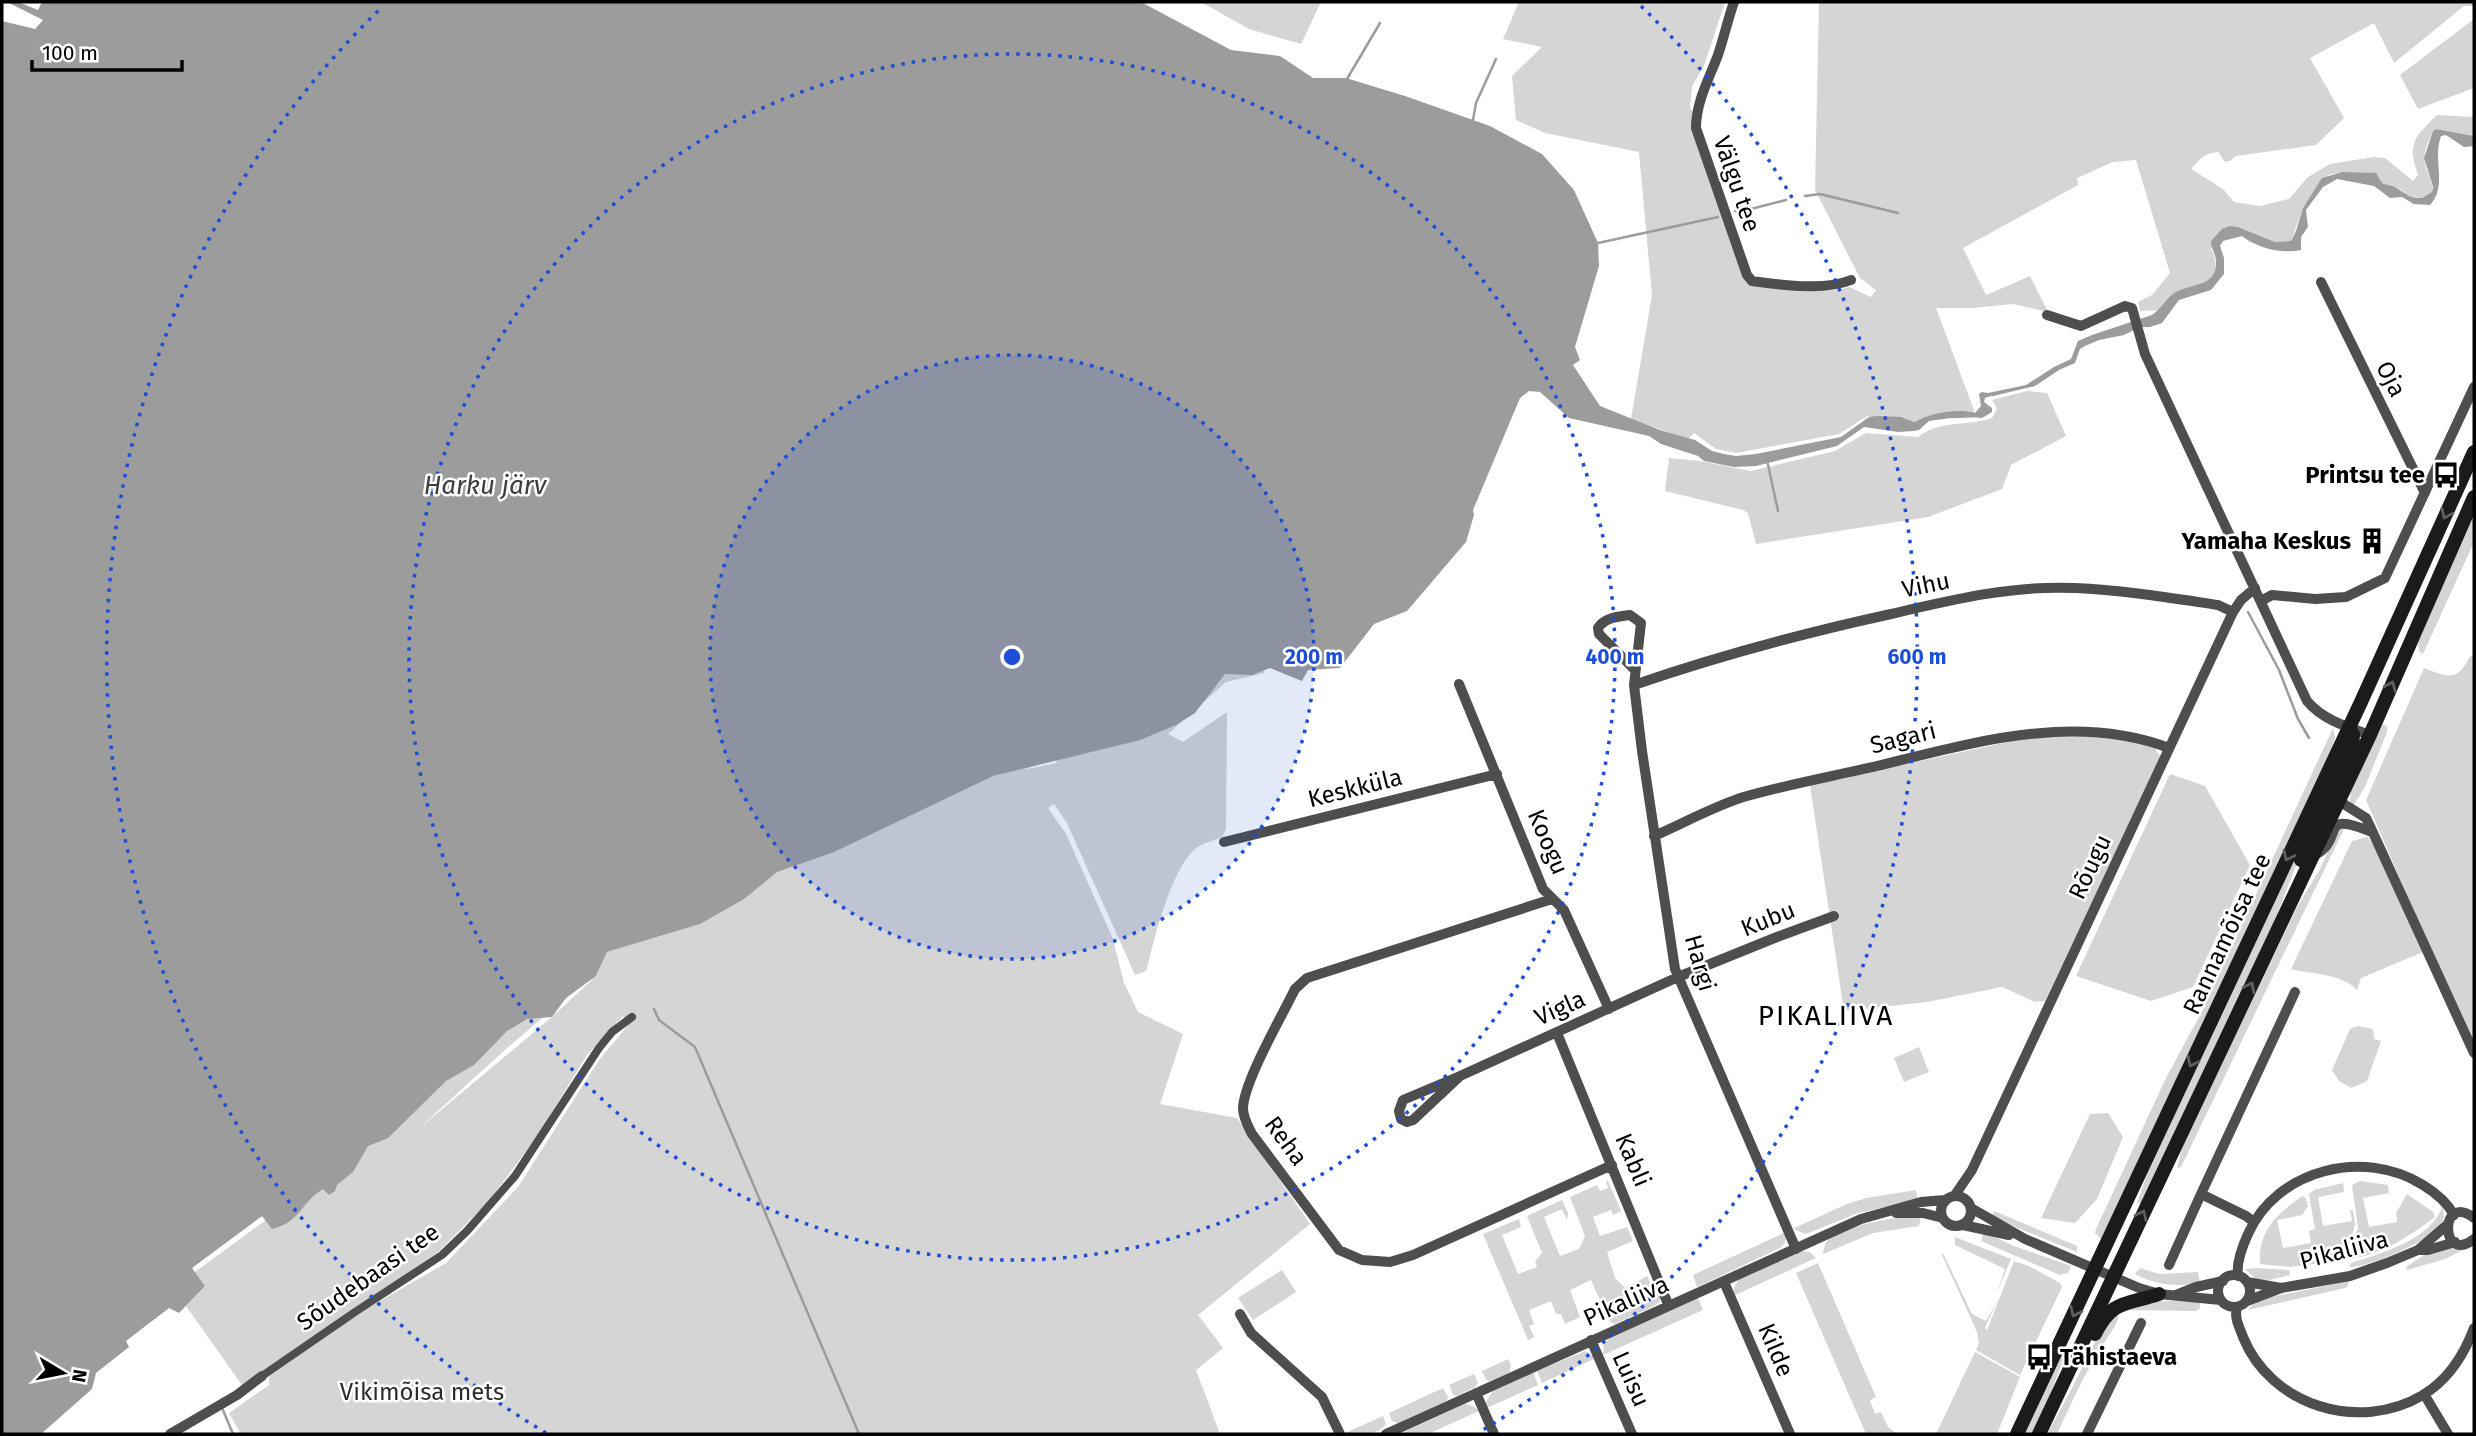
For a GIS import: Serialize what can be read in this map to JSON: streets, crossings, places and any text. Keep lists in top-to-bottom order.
{
  "streets": {
    "main road": ["Rannamõisa tee"],
    "street": [
      "Välgu tee",
      "Oja",
      "Vihu",
      "Sagari",
      "Keskküla",
      "Koogu",
      "Rõugu",
      "Kubu",
      "Hargi",
      "Vigla",
      "Reha",
      "Kabli",
      "Pikaliiva",
      "Sõudebaasi tee",
      "Kilde",
      "Luisu"
    ]
  },
  "crossings": [
    ["Vihu", "Rõugu"],
    ["Vihu", "Hargi"],
    ["Sagari", "Rõugu"],
    ["Sagari", "Hargi"],
    ["Keskküla", "Koogu"],
    ["Koogu", "Vigla"],
    ["Koogu", "Reha"],
    ["Rõugu", "Pikaliiva"],
    ["Kubu", "Hargi"],
    ["Kubu", "Vigla"],
    ["Rannamõisa tee", "Pikaliiva"],
    ["Hargi", "Vigla"],
    ["Hargi", "Pikaliiva"],
    ["Vigla", "Kabli"],
    ["Reha", "Kabli"],
    ["Kabli", "Pikaliiva"],
    ["Pikaliiva", "Kilde"],
    ["Pikaliiva", "Luisu"]
  ],
  "districts": ["PIKALIIVA"],
  "water": ["Harku järv"],
  "parks": ["Vikimõisa mets"],
  "places": {
    "bus stop": ["Printsu tee", "Tähistaeva"],
    "building": ["Yamaha Keskus"]
  },
  "scale_bar": "100 m",
  "north": "right",
  "rings": ["200 m", "400 m", "600 m"]
}
